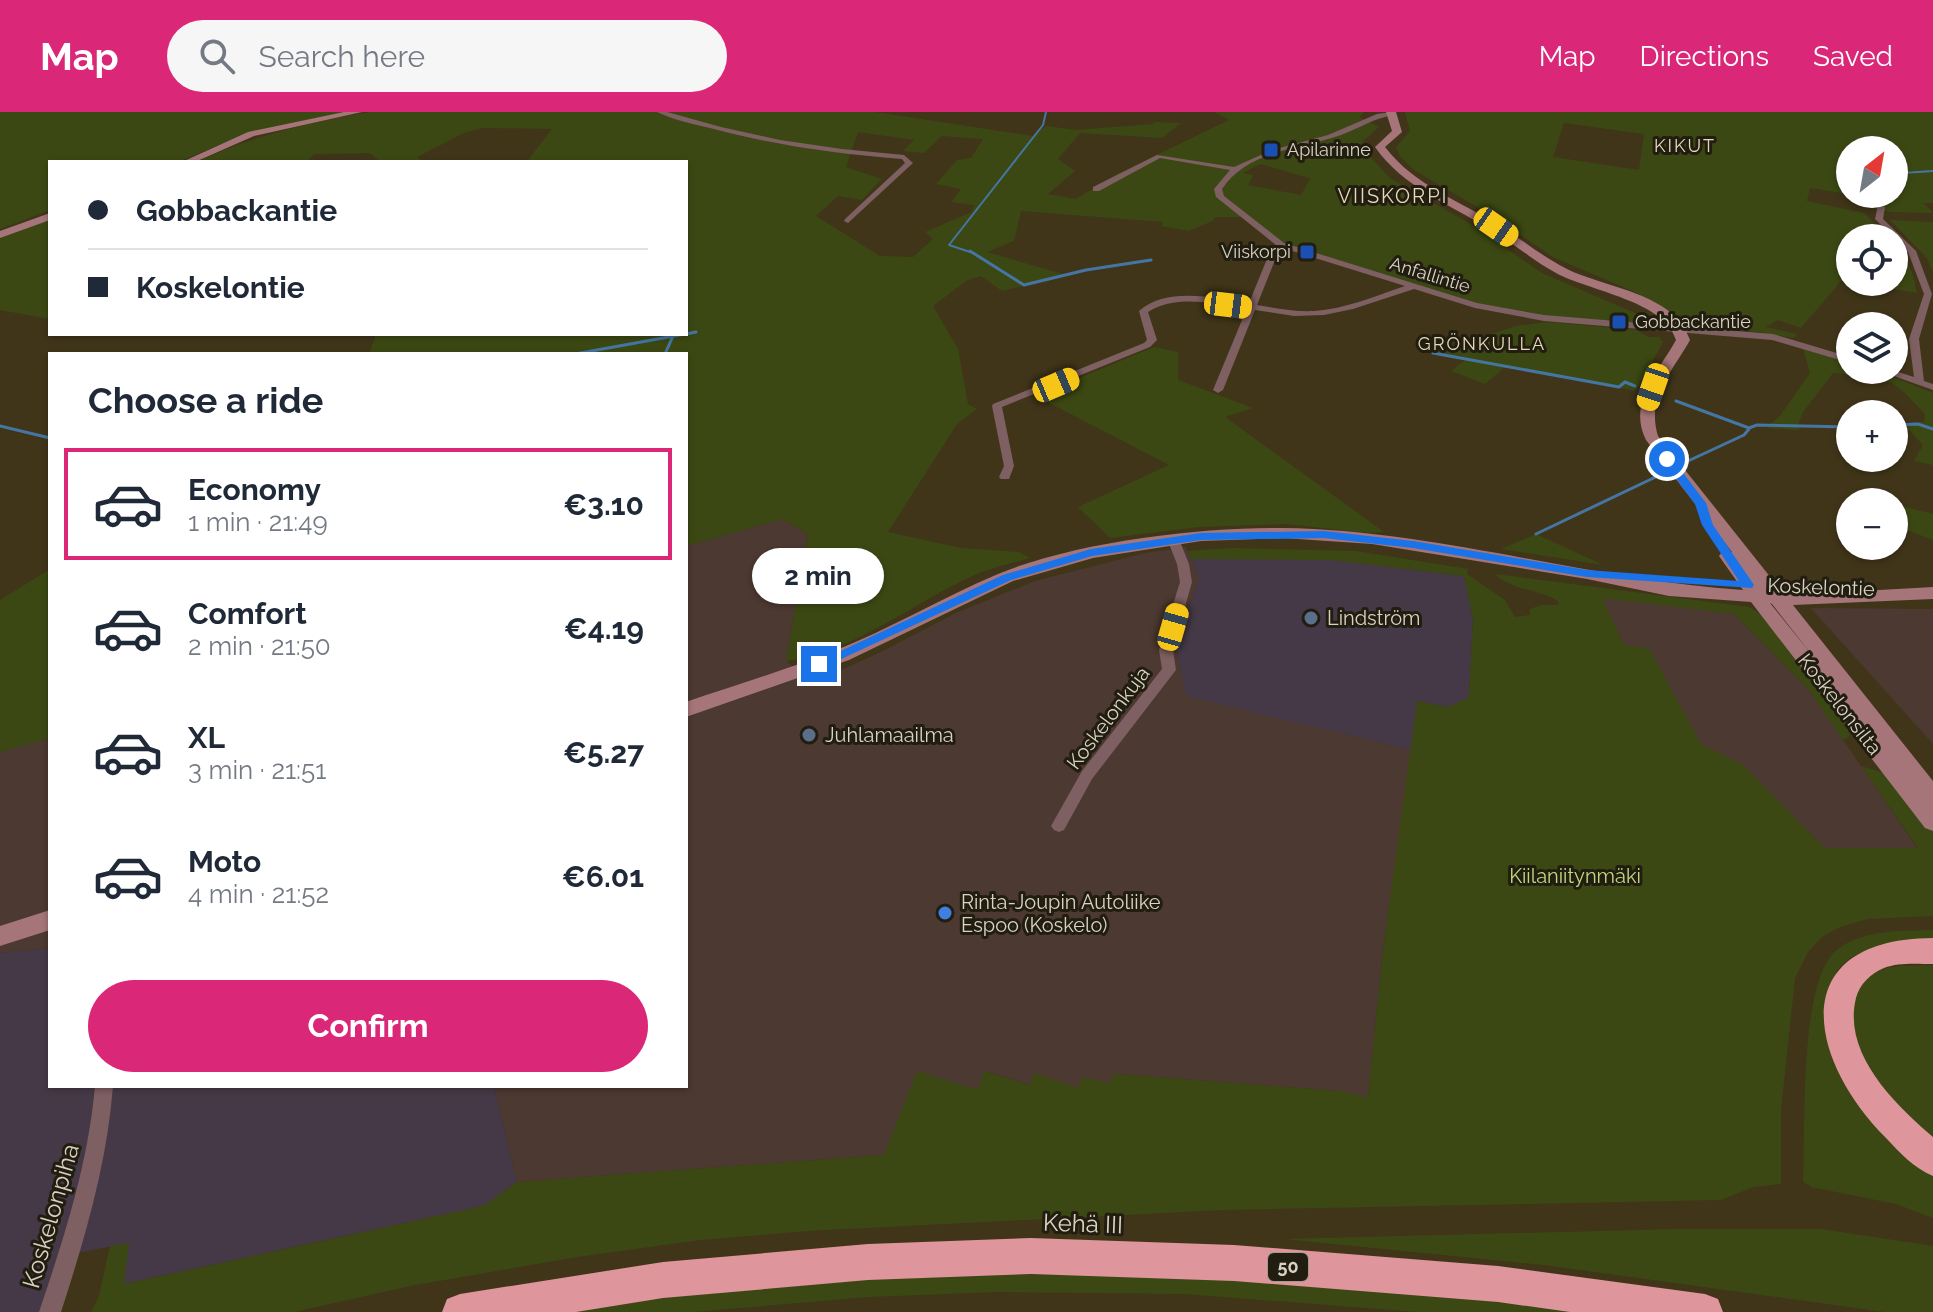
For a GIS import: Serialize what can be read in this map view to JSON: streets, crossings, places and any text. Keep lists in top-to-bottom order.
{
  "streets": {
    "highway": ["Kehä III", "50"],
    "street": [
      "Anfallintie",
      "Koskelontie",
      "Koskelonsilta",
      "Koskelonkuja",
      "Koskelonpiha"
    ]
  },
  "crossings": [
    ["Koskelontie", "Koskelonsilta"],
    ["Koskelontie", "Koskelonkuja"]
  ],
  "districts": ["KIKUT", "VIISKORPI", "GRÖNKULLA"],
  "parks": ["Kiilaniitynmäki"],
  "places": {
    "transit": ["Apilarinne", "Viiskorpi", "Gobbackantie"],
    "other": ["Lindström", "Juhlamaailma", "Rinta-Joupin Autoliike Espoo (Koskelo)"]
  },
  "north": "top right",
  "page": {
    "header": "Map",
    "search": "Search here",
    "nav": ["Map", "Directions", "Saved"],
    "map_buttons": ["+", "−"],
    "banner": ["Gobbackantie", "Koskelontie"],
    "heading": "Choose a ride",
    "list": [
      {
        "name": "Economy",
        "note": "1 min · 21:49",
        "value": "€3.10"
      },
      {
        "name": "Comfort",
        "note": "2 min · 21:50",
        "value": "€4.19"
      },
      {
        "name": "XL",
        "note": "3 min · 21:51",
        "value": "€5.27"
      },
      {
        "name": "Moto",
        "note": "4 min · 21:52",
        "value": "€6.01"
      }
    ],
    "bubble": "2 min",
    "buttons": "Confirm"
  }
}
